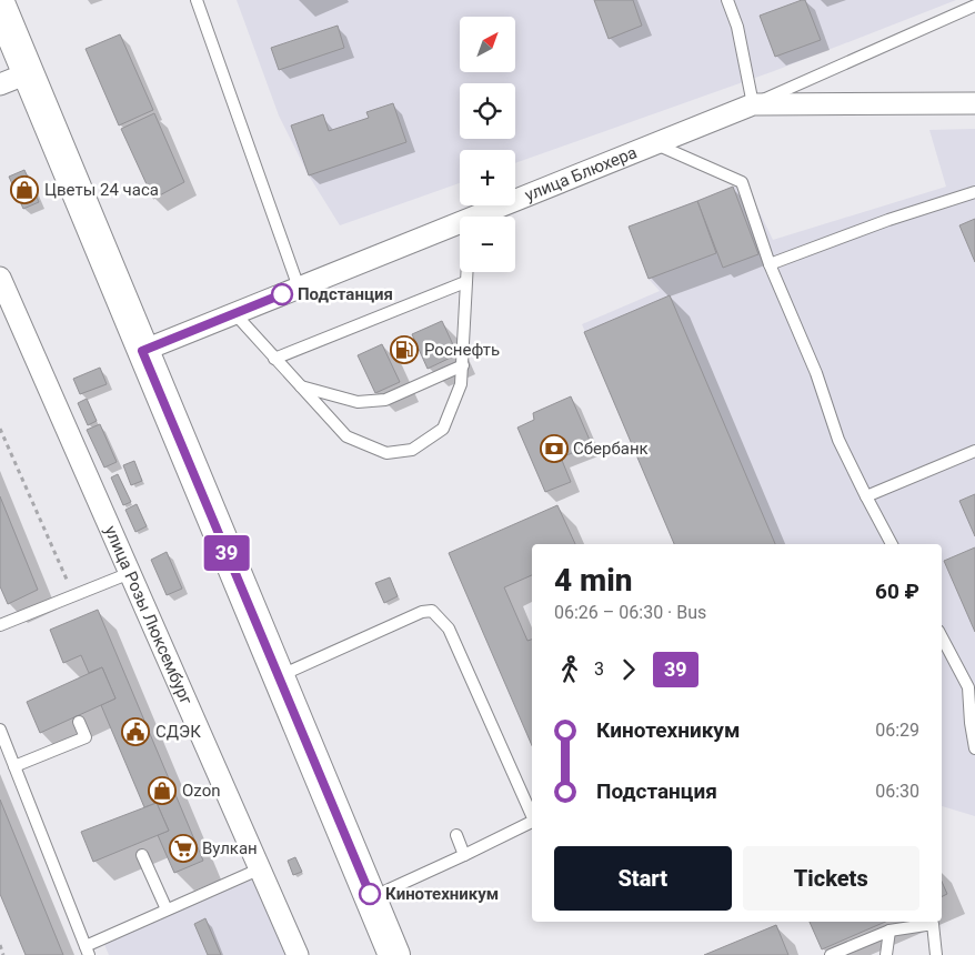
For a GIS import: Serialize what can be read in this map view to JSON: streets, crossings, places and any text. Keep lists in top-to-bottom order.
{
  "streets": {
    "street": ["улица Блюхера", "улица Розы Люксембург"]
  },
  "places": {
    "shop": ["Цветы 24 часа", "Ozon"],
    "other": ["Подстанция", "Кинотехникум"],
    "fuel station": ["Роснефть"],
    "bank": ["Сбербанк"],
    "public building": ["СДЭК"],
    "supermarket": ["Вулкан"]
  },
  "lines": ["bus line 39"],
  "north": "top right",
  "page": {
    "on_map": "39",
    "map_buttons": ["+", "−"],
    "heading": ["4 min", "06:26 – 06:30 · Bus", "60 ₽"],
    "legs": ["3", "39"],
    "list": [
      {
        "name": "Кинотехникум",
        "value": "06:29"
      },
      {
        "name": "Подстанция",
        "value": "06:30"
      }
    ],
    "buttons": ["Start", "Tickets"]
  }
}
